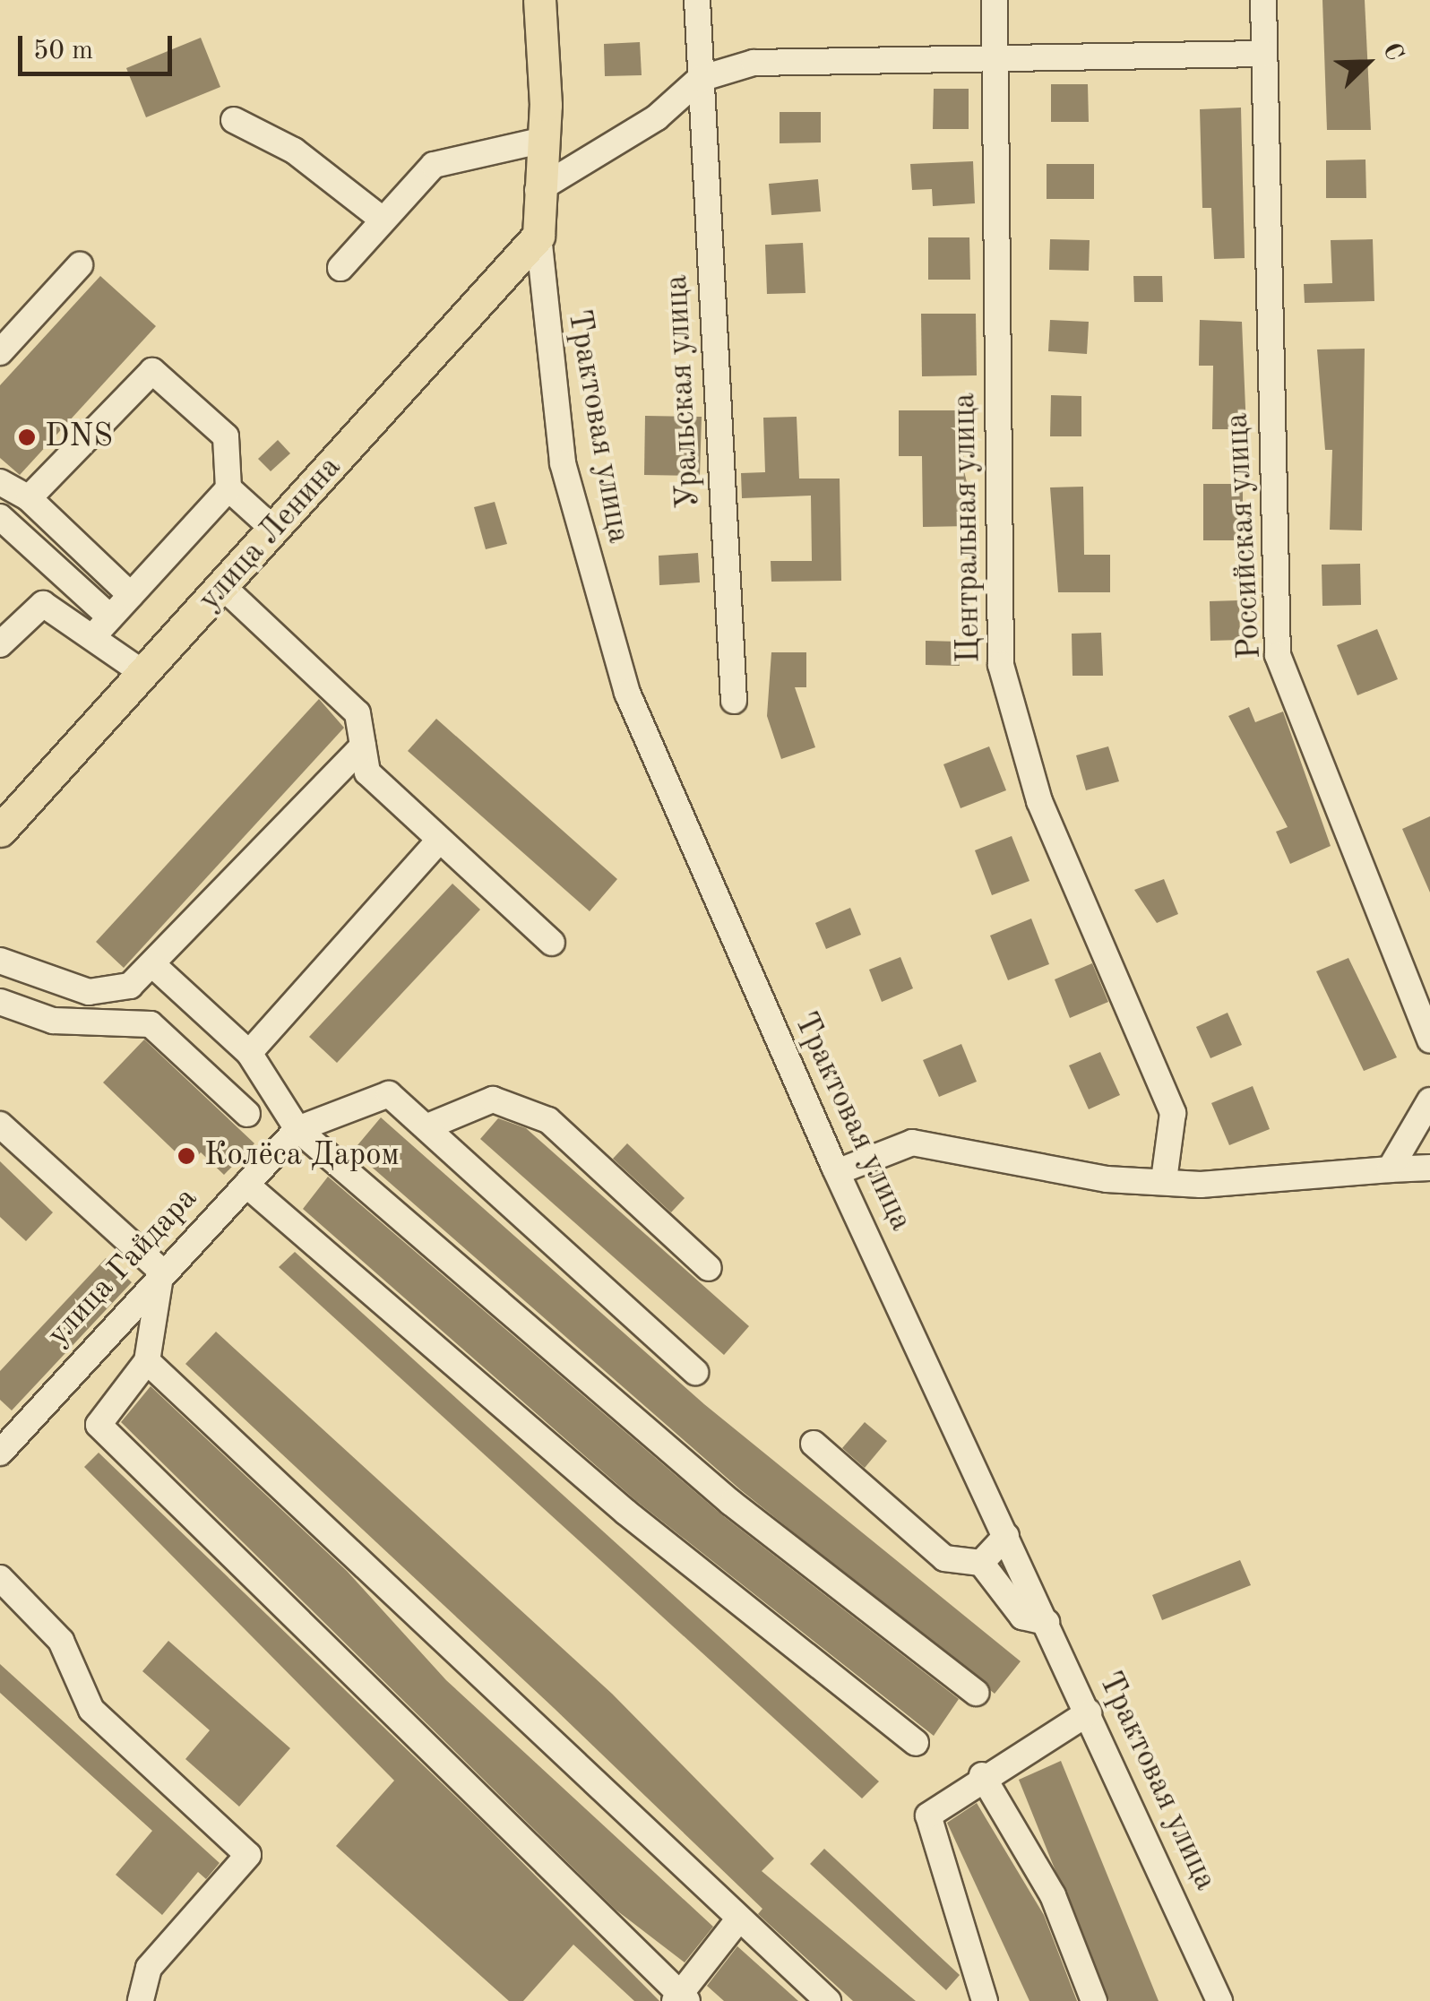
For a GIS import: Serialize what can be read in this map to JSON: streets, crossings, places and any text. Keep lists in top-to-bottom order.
{
  "streets": {
    "main road": ["улица Ленина"],
    "street": [
      "Уральская улица",
      "Трактовая улица",
      "Центральная улица",
      "Российская улица",
      "улица Гайдара"
    ]
  },
  "crossings": [
    ["Трактовая улица", "улица Ленина"]
  ],
  "places": ["DNS", "Колёса Даром"],
  "scale_bar": "50 m",
  "north": "top right"
}
